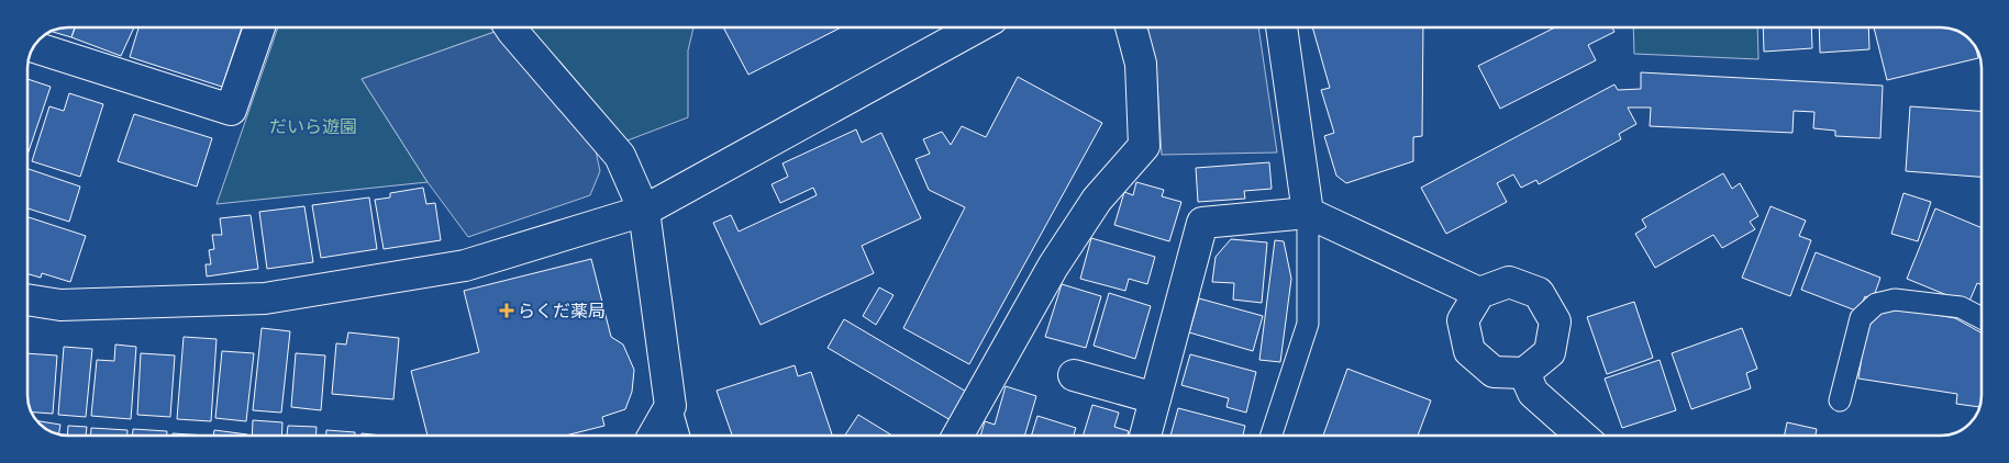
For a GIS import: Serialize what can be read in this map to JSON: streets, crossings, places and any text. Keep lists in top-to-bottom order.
{
  "parks": ["だいら遊園"],
  "places": {
    "health": ["らくだ薬局"]
  }
}
